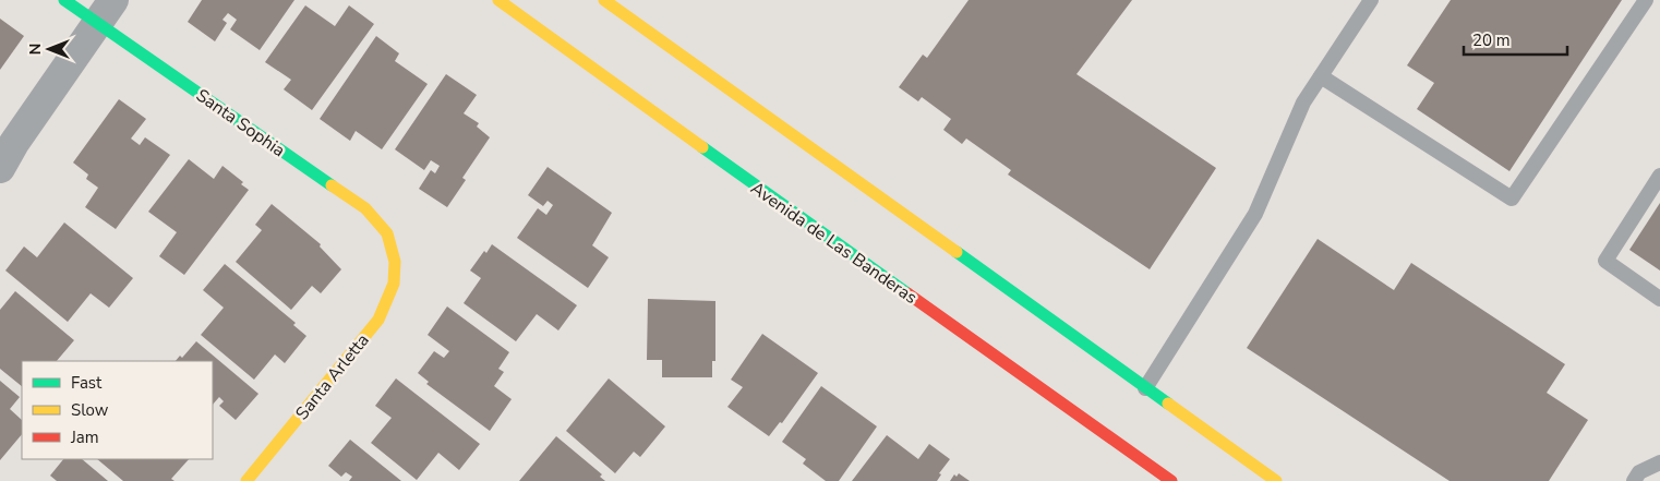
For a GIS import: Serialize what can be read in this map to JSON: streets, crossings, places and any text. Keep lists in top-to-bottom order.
{
  "streets": {
    "main road": ["Santa Sophia", "Avenida de Las Banderas", "Santa Arletta"]
  },
  "crossings": [
    ["Santa Sophia", "Santa Arletta"]
  ],
  "legend": ["Fast", "Slow", "Jam"],
  "scale_bar": "20 m",
  "north": "left"
}
